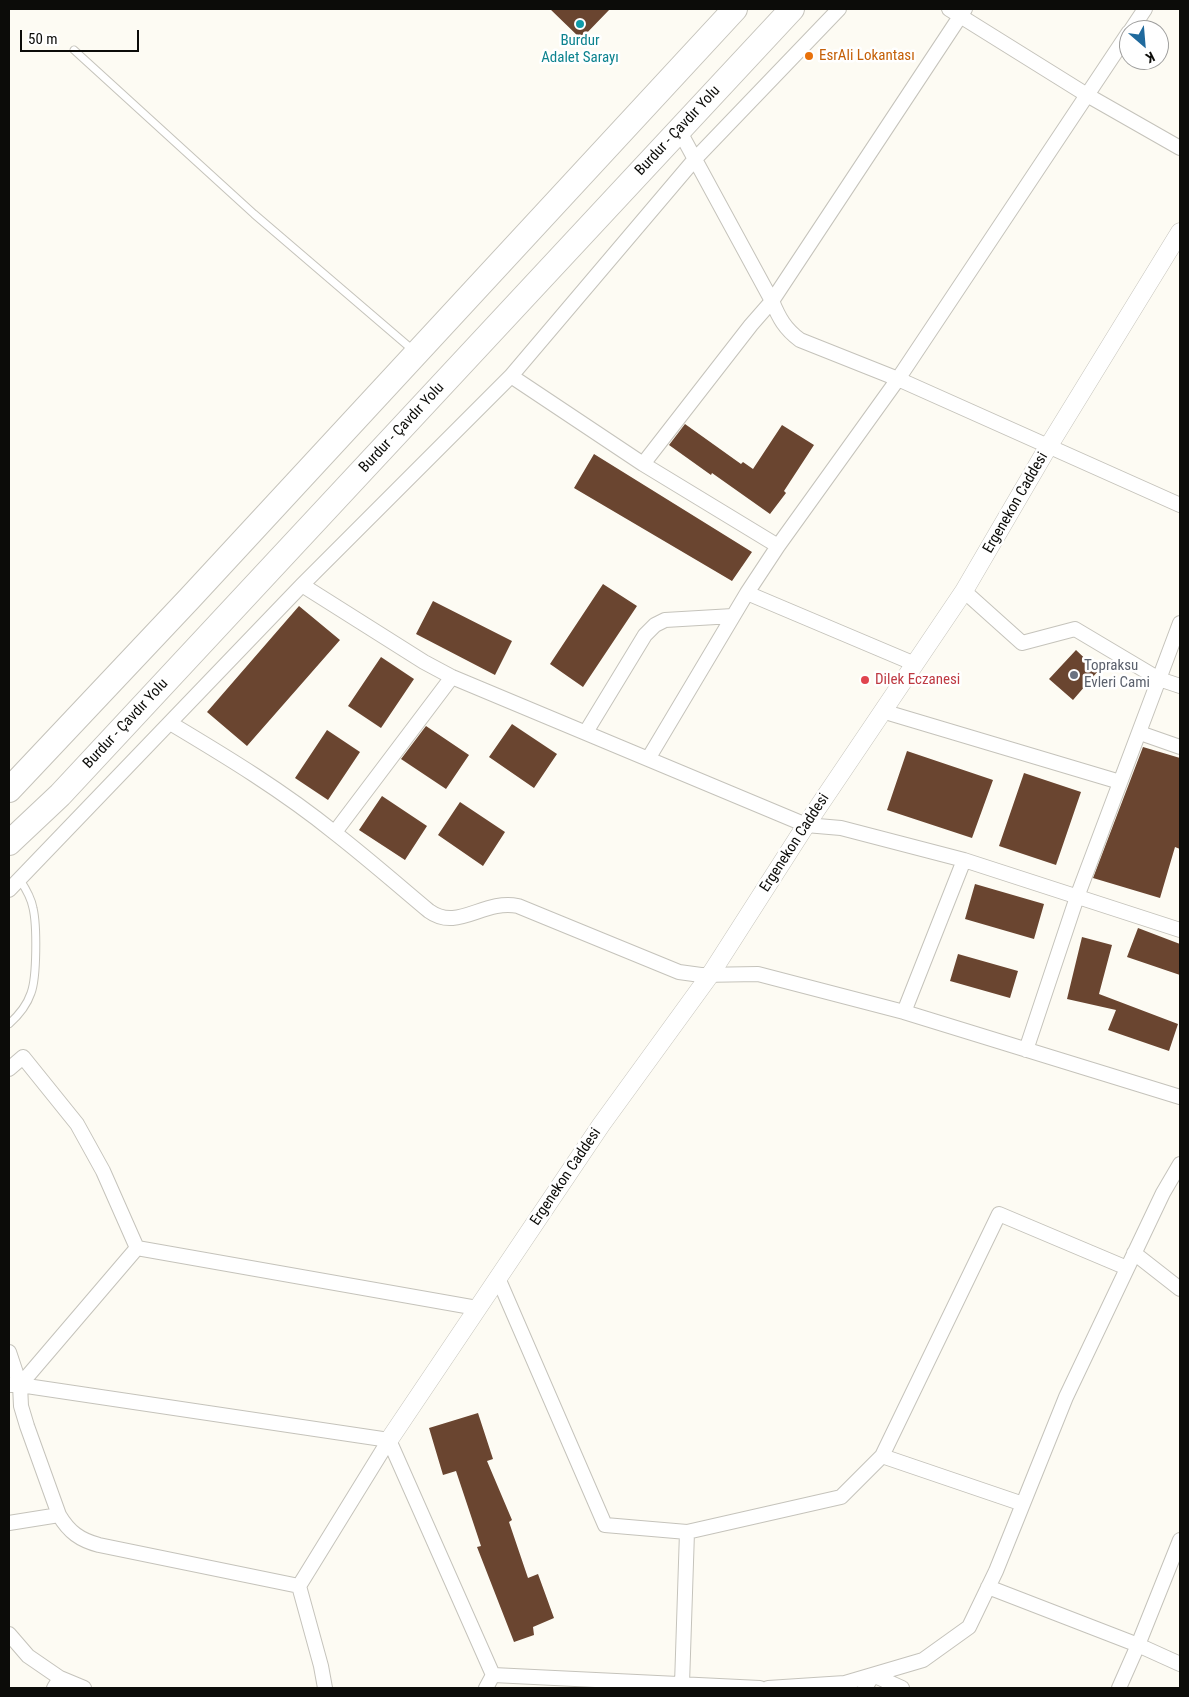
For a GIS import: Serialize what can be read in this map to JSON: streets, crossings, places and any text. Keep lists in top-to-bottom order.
{
  "streets": {
    "highway": ["Burdur - Çavdır Yolu"],
    "street": ["Ergenekon Caddesi"]
  },
  "places": [
    "Burdur Adalet Sarayı",
    "EsrAli Lokantası",
    "Topraksu Evleri Cami",
    "Dilek Eczanesi"
  ],
  "scale_bar": "50 m",
  "north": "bottom right"
}
